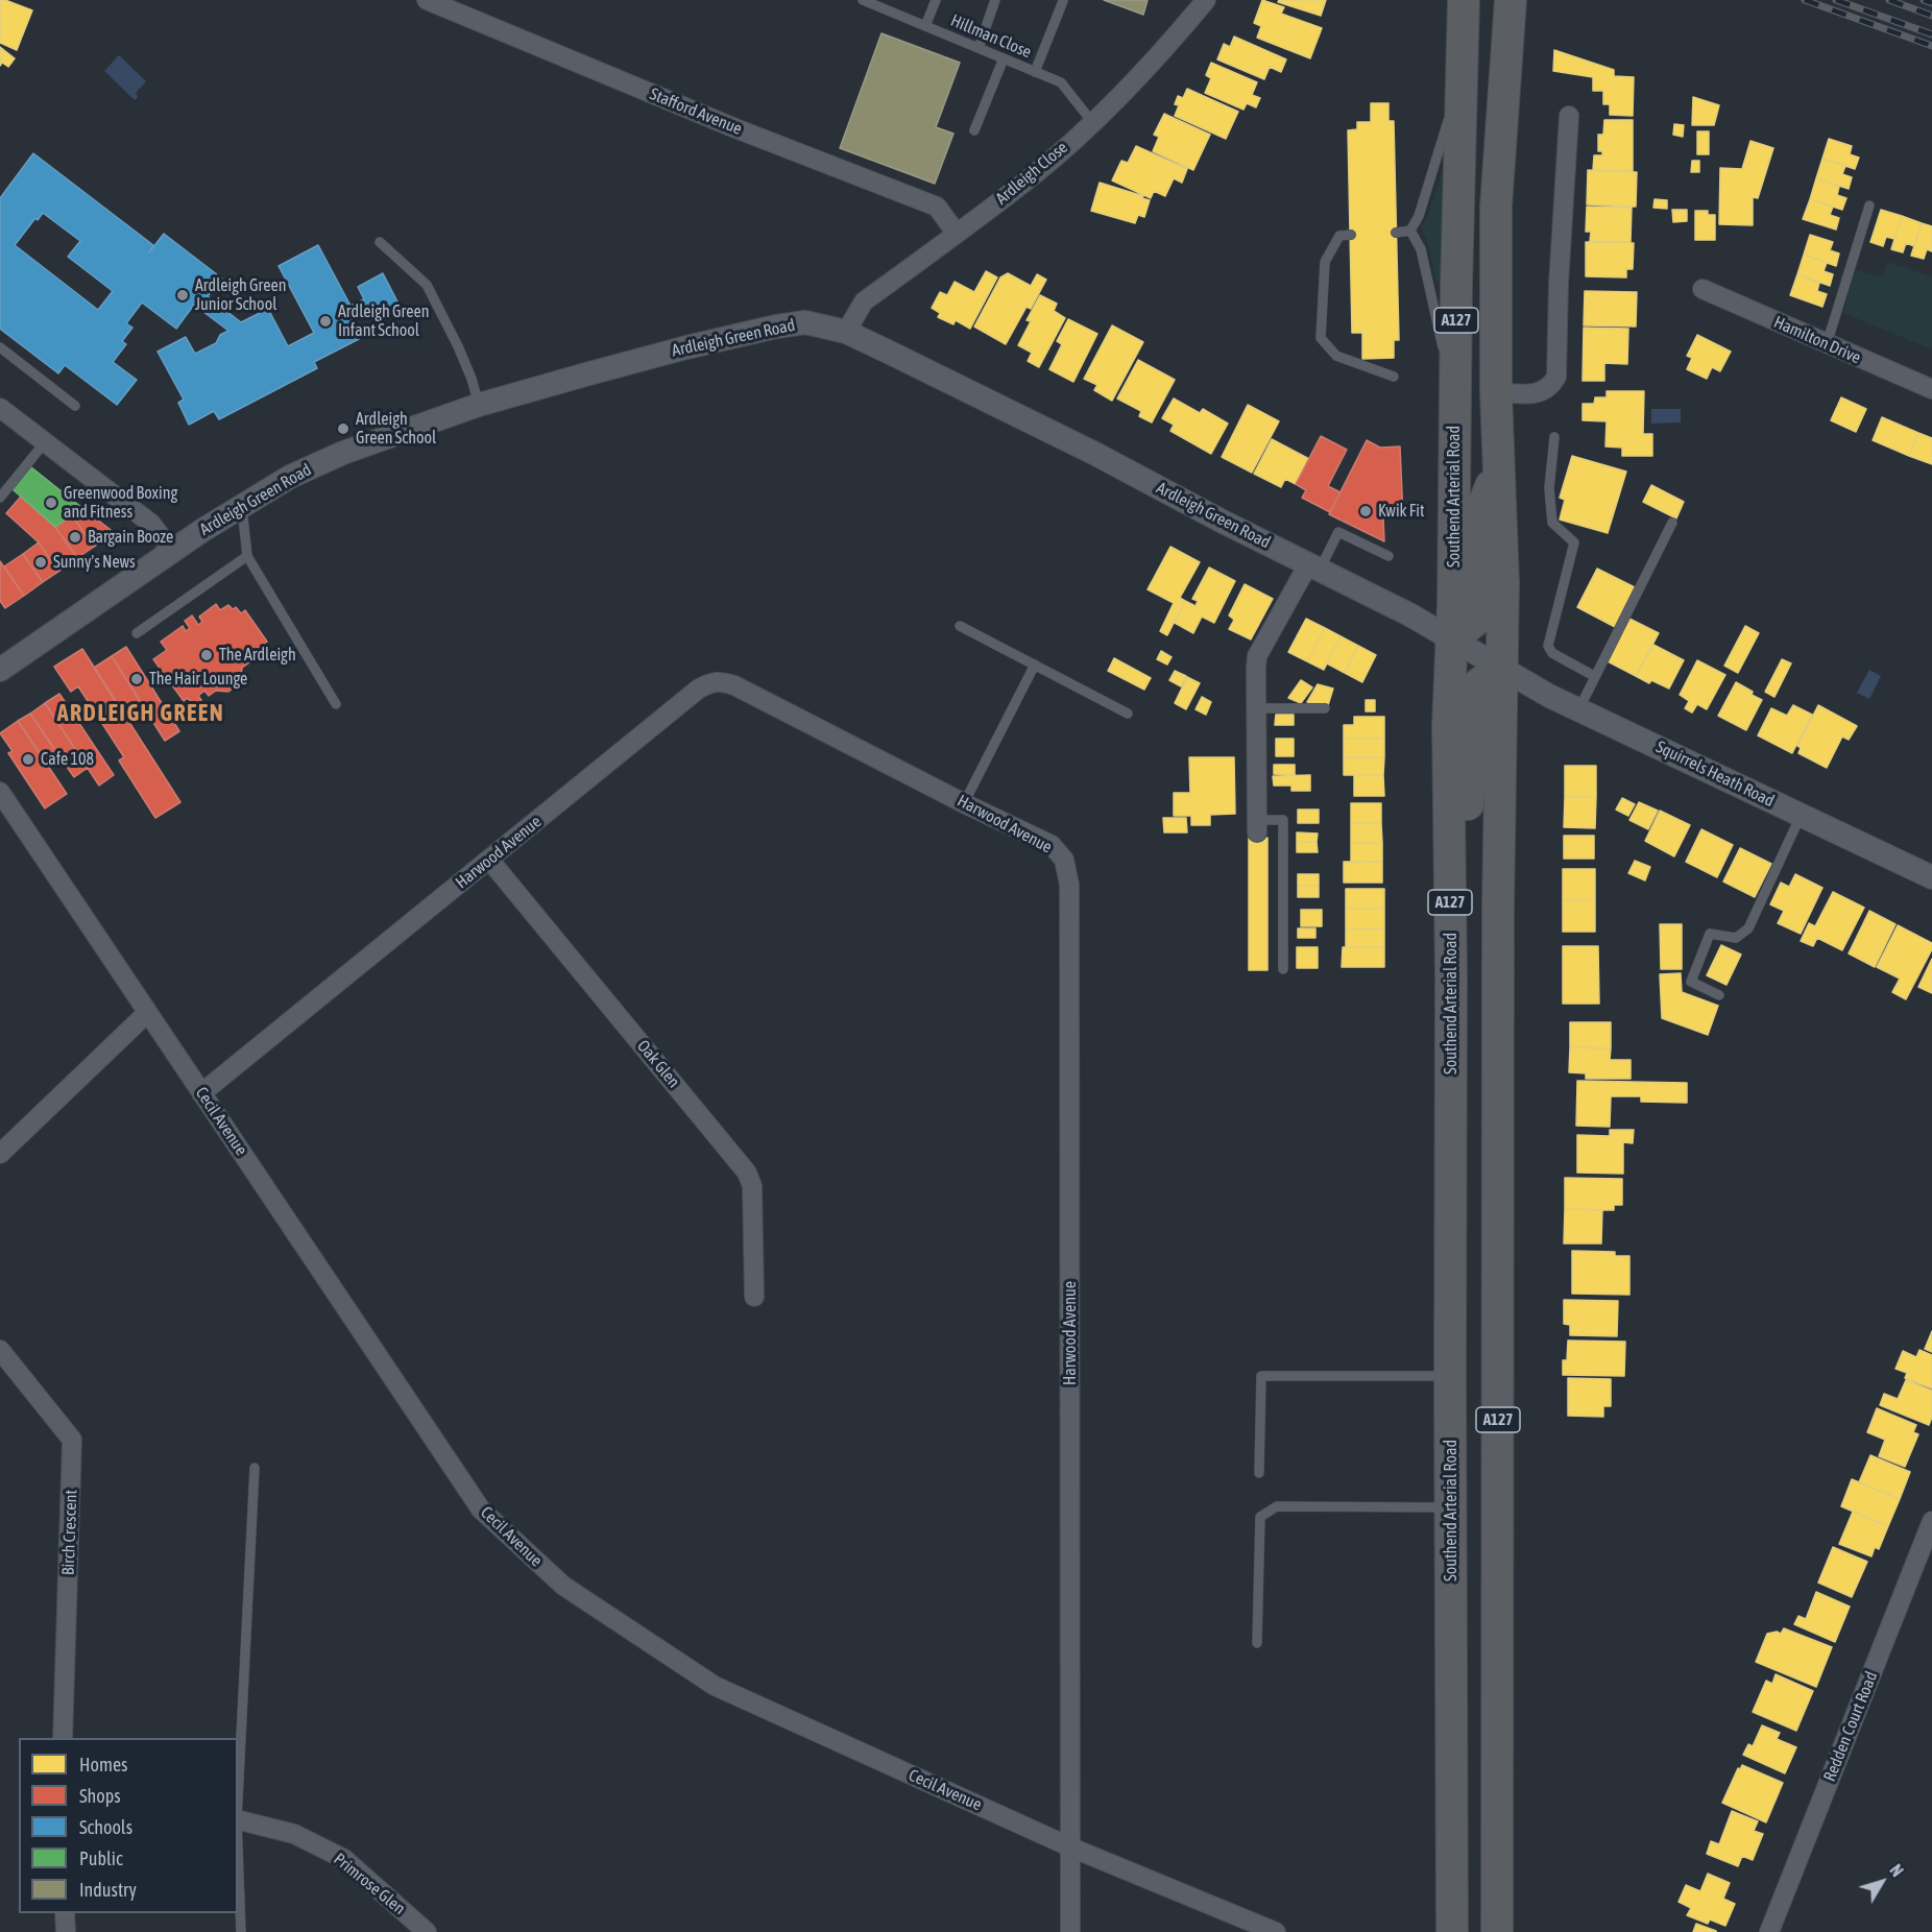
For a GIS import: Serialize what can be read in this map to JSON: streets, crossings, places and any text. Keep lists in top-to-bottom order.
{
  "streets": {
    "highway": ["A127", "Southend Arterial Road"],
    "street": [
      "Stafford Avenue",
      "Ardleigh Close",
      "Ardleigh Green Road",
      "Hamilton Drive",
      "Squirrels Heath Road",
      "Harwood Avenue",
      "Oak Glen",
      "Cecil Avenue",
      "Birch Crescent",
      "Redden Court Road",
      "Primrose Glen"
    ],
    "lane": ["Hillman Close"]
  },
  "crossings": [
    ["Hillman Close", "Ardleigh Close"],
    ["Stafford Avenue", "Ardleigh Close"],
    ["Ardleigh Close", "Ardleigh Green Road"],
    ["A127", "Ardleigh Green Road"],
    ["A127", "Southend Arterial Road"],
    ["A127", "Squirrels Heath Road"],
    ["Ardleigh Green Road", "Southend Arterial Road"],
    ["Ardleigh Green Road", "Squirrels Heath Road"],
    ["Harwood Avenue", "Oak Glen"],
    ["Harwood Avenue", "Cecil Avenue"]
  ],
  "districts": ["ARDLEIGH GREEN"],
  "places": [
    "Ardleigh Green Junior School",
    "Ardleigh Green Infant School",
    "Ardleigh Green School",
    "Greenwood Boxing and Fitness",
    "Kwik Fit",
    "Bargain Booze",
    "Sunny's News",
    "The Ardleigh",
    "The Hair Lounge",
    "Cafe 108"
  ],
  "legend": [
    "Homes",
    "Shops",
    "Schools",
    "Public",
    "Industry"
  ],
  "north": "top right"
}
